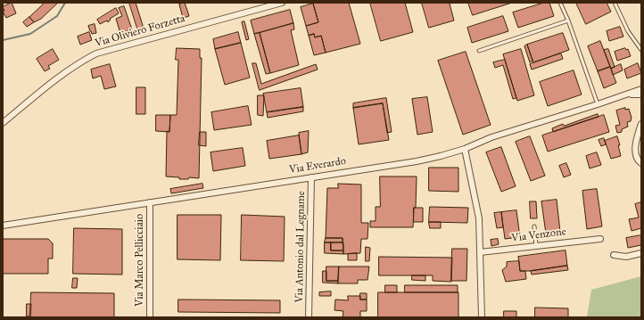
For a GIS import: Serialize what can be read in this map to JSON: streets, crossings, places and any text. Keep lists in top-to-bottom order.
{
  "streets": {
    "street": [
      "Via Oliviero Forzetta",
      "Via Everardo",
      "Via Venzone",
      "Via Antonio dal Legname",
      "Via Marco Pellicciaio"
    ]
  },
  "crossings": [
    ["Via Everardo", "Via Antonio dal Legname"],
    ["Via Everardo", "Via Marco Pellicciaio"]
  ]
}
